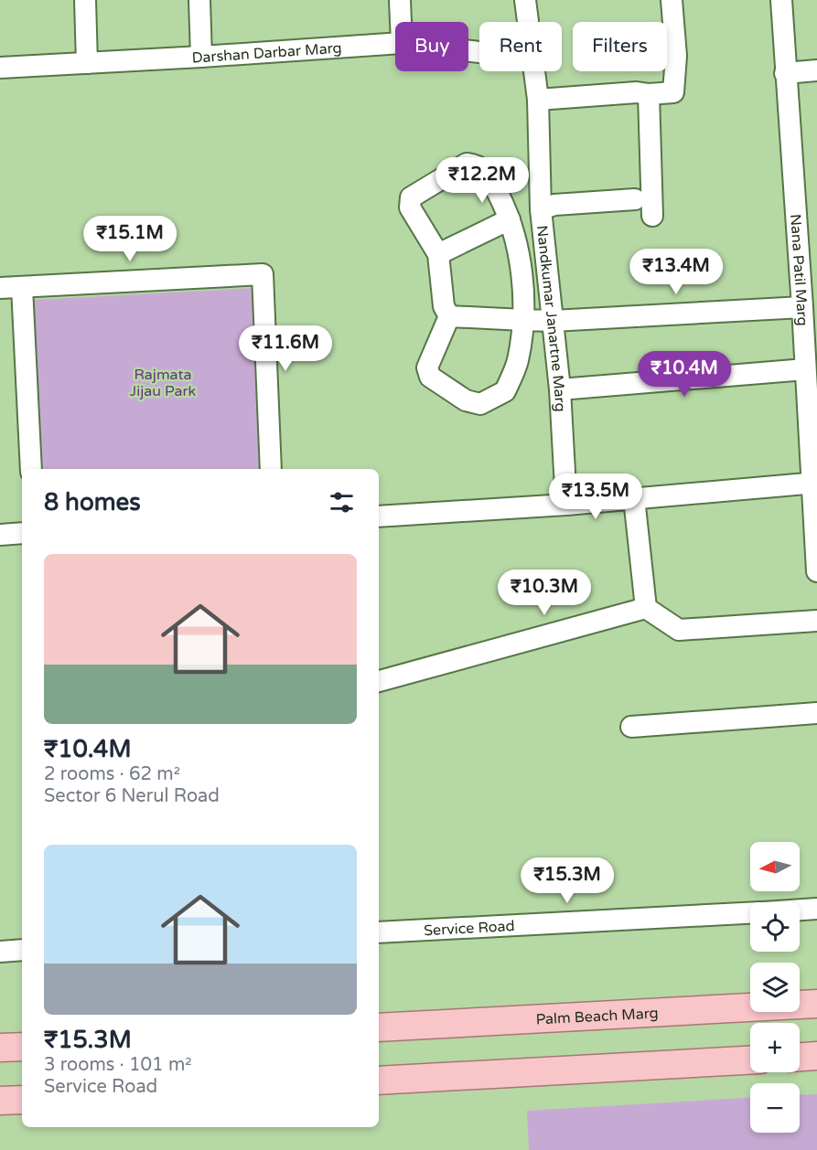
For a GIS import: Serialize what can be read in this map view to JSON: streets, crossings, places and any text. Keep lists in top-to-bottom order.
{
  "streets": {
    "main road": ["Palm Beach Marg"],
    "street": [
      "Darshan Darbar Marg",
      "Nana Patil Marg",
      "Nandkumar Janartne Marg",
      "Service Road"
    ]
  },
  "parks": ["Rajmata Jijau Park"],
  "north": "left",
  "page": {
    "chip": ["Buy", "Rent", "Filters"],
    "price": [
      "₹12.2M",
      "₹15.1M",
      "₹13.4M",
      "₹11.6M",
      "₹10.4M",
      "₹13.5M",
      "₹10.3M",
      "₹15.3M"
    ],
    "heading": "8 homes",
    "list": [
      {
        "name": "₹10.4M",
        "note": "2 rooms · 62 m² · Sector 6 Nerul Road"
      },
      {
        "name": "₹15.3M",
        "note": "3 rooms · 101 m² · Service Road"
      }
    ],
    "map_buttons": ["+", "−"]
  }
}
